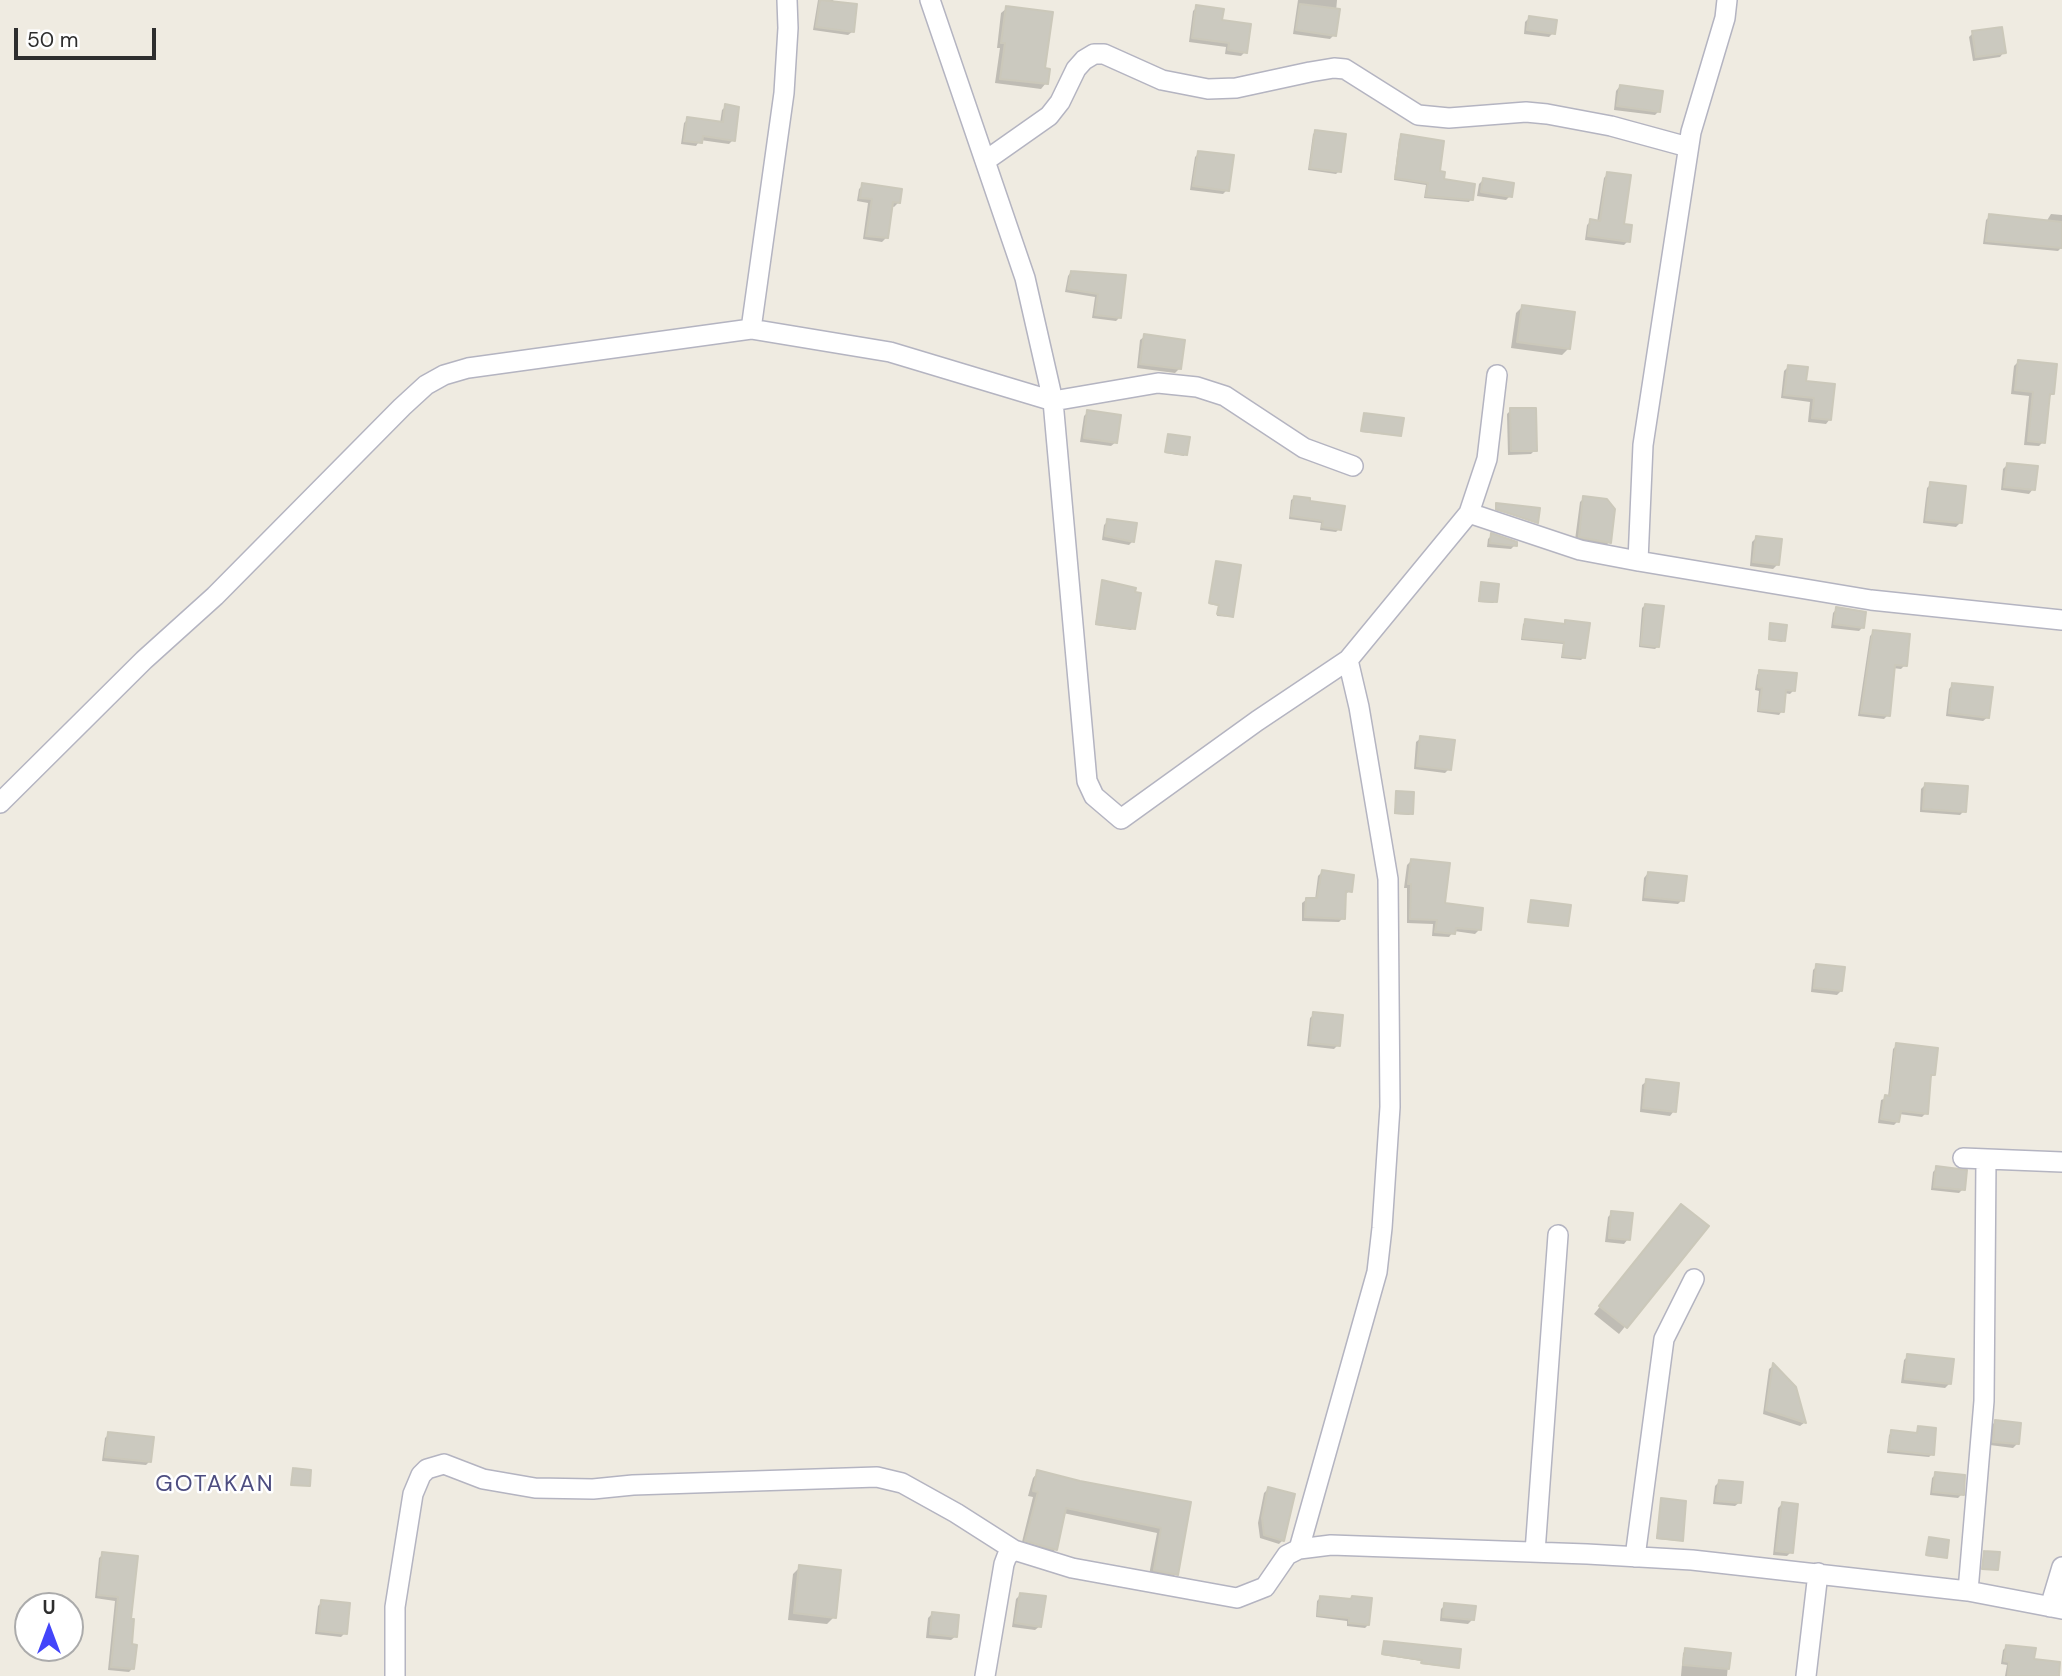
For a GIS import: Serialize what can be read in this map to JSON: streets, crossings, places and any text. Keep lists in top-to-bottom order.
{
  "districts": ["GOTAKAN"],
  "scale_bar": "50 m",
  "north": "top"
}
